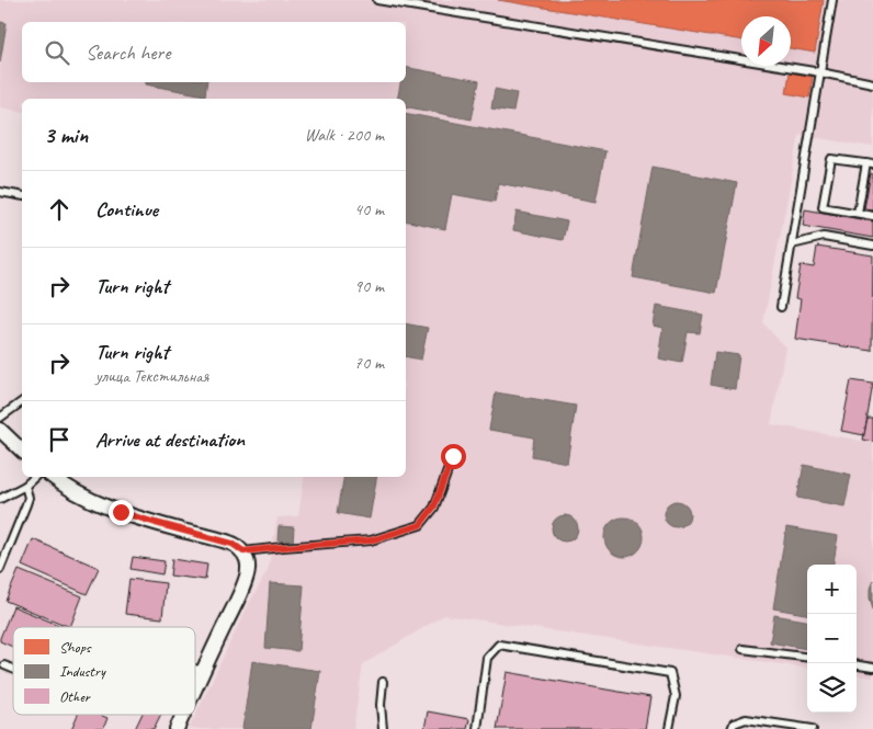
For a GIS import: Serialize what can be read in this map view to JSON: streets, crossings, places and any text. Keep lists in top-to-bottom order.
{
  "legend": ["Shops", "Industry", "Other"],
  "north": "bottom left",
  "page": {
    "search": "Search here",
    "heading": ["3 min", "Walk · 200 m"],
    "list": [
      ["Continue", "40 m"],
      ["Turn right", "90 m"],
      ["Turn right", "улица Текстильная", "70 m"],
      "Arrive at destination"
    ],
    "map_buttons": ["+", "−"]
  }
}
